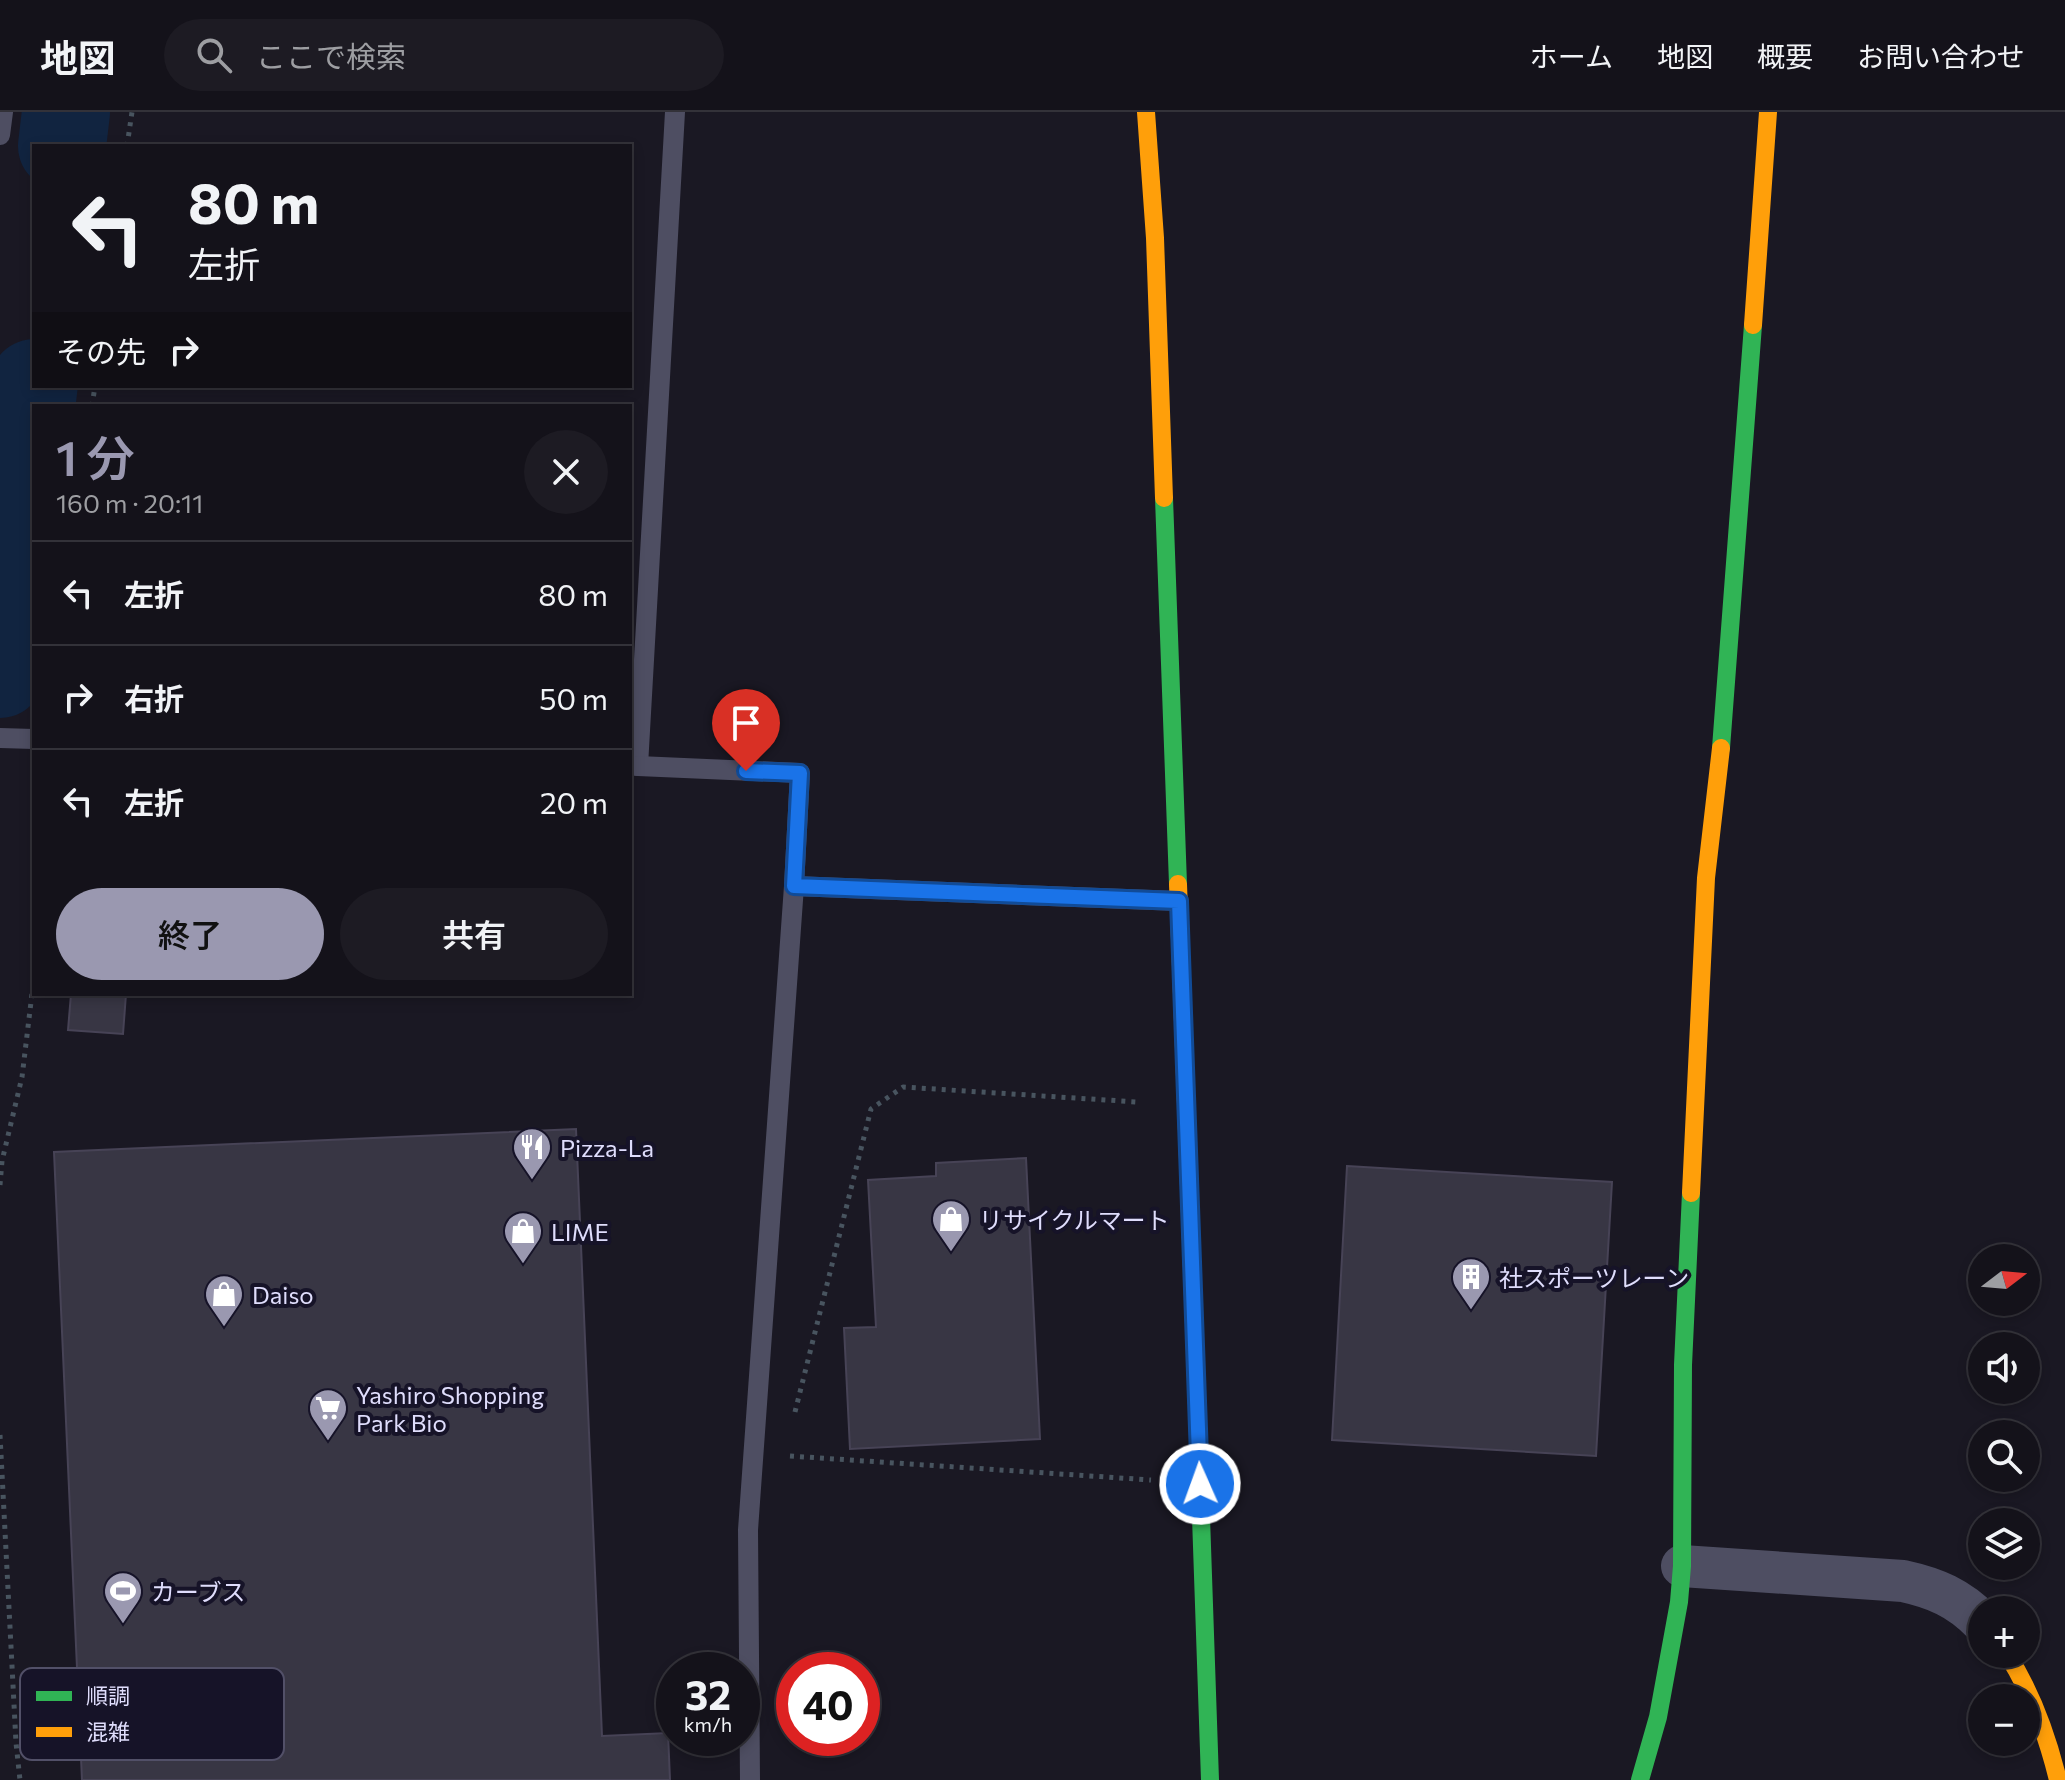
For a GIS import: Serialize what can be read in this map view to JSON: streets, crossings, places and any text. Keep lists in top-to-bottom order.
{
  "places": {
    "restaurant": ["Pizza-La"],
    "shop": ["リサイクルマート", "LIME", "Daiso"],
    "building": ["社スポーツレーン"],
    "supermarket": ["Yashiro Shopping Park Bio"],
    "sports": ["カーブス"]
  },
  "legend": ["順調", "混雑"],
  "north": "right",
  "page": {
    "header": "地図",
    "search": "ここで検索",
    "nav": [
      "ホーム",
      "地図",
      "概要",
      "お問い合わせ"
    ],
    "turn": ["80 m", "左折"],
    "then": "その先",
    "heading": ["1 分", "160 m · 20:11"],
    "list": [
      {
        "name": "左折",
        "value": "80 m"
      },
      {
        "name": "右折",
        "value": "50 m"
      },
      {
        "name": "左折",
        "value": "20 m"
      }
    ],
    "buttons": ["終了", "共有"],
    "map_buttons": ["+", "−"],
    "speed": "32 km/h",
    "limit": "40"
  }
}
